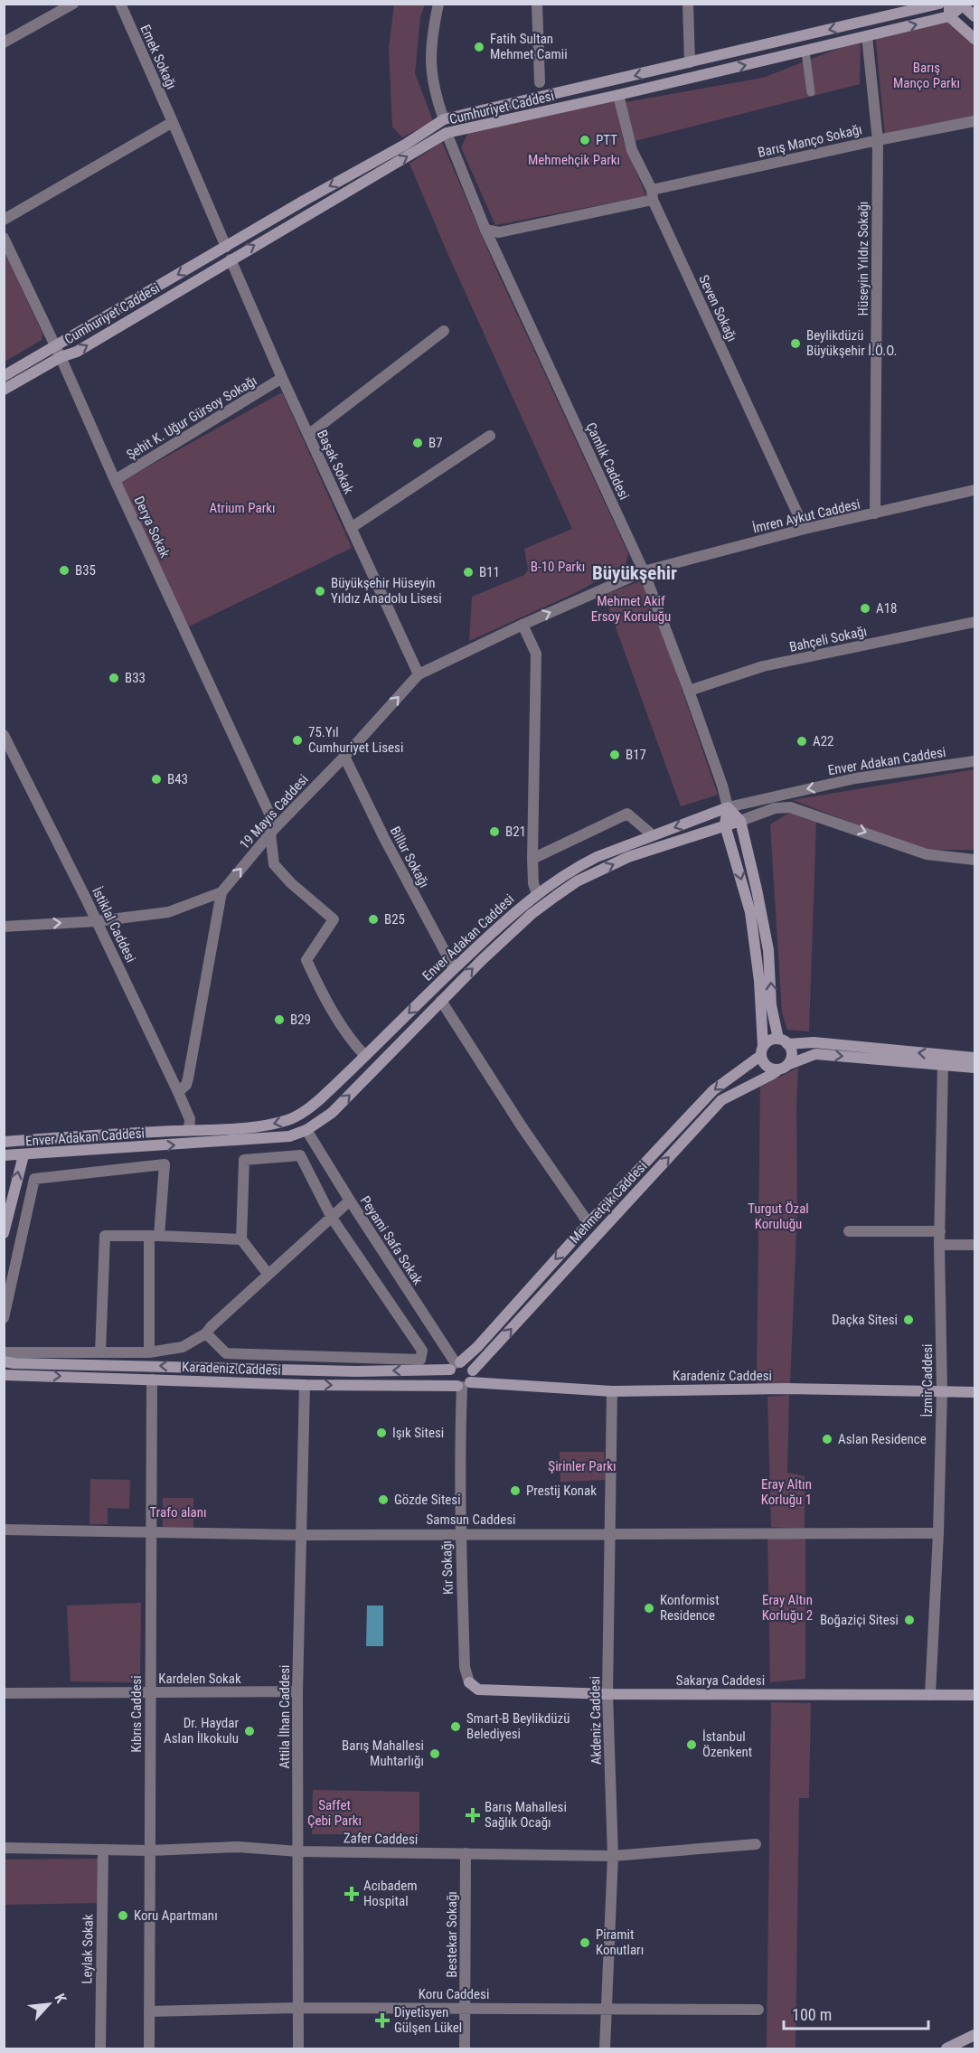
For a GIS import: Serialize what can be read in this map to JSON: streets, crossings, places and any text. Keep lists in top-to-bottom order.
{
  "streets": {
    "main road": [
      "Cumhuriyet Caddesi",
      "Enver Adakan Caddesi",
      "Mehmetçik Caddesi",
      "Karadeniz Caddesi",
      "Sakarya Caddesi"
    ],
    "street": [
      "Emek Sokağı",
      "Barış Manço Sokağı",
      "Hüseyin Yıldız Sokağı",
      "Seven Sokağı",
      "Şehit K. Uğur Gürsoy Sokağı",
      "Çamlık Caddesi",
      "Başak Sokak",
      "İmren Aykut Caddesi",
      "Derya Sokak",
      "Bahçeli Sokağı",
      "19 Mayıs Caddesi",
      "Billur Sokağı",
      "İstiklal Caddesi",
      "Peyami Safa Sokak",
      "İzmir Caddesi",
      "Samsun Caddesi",
      "Kır Sokağı",
      "Kardelen Sokak",
      "Kıbrıs Caddesi",
      "Attila İlhan Caddesi",
      "Akdeniz Caddesi",
      "Zafer Caddesi",
      "Bestekar Sokağı",
      "Leylak Sokak",
      "Koru Caddesi"
    ]
  },
  "crossings": [
    ["Emek Sokağı", "Cumhuriyet Caddesi"],
    ["Cumhuriyet Caddesi", "Hüseyin Yıldız Sokağı"],
    ["Cumhuriyet Caddesi", "Seven Sokağı"],
    ["Cumhuriyet Caddesi", "Çamlık Caddesi"],
    ["Cumhuriyet Caddesi", "Başak Sokak"],
    ["Cumhuriyet Caddesi", "Derya Sokak"],
    ["Barış Manço Sokağı", "Hüseyin Yıldız Sokağı"],
    ["Barış Manço Sokağı", "Seven Sokağı"],
    ["Barış Manço Sokağı", "Çamlık Caddesi"],
    ["Hüseyin Yıldız Sokağı", "İmren Aykut Caddesi"],
    ["Seven Sokağı", "İmren Aykut Caddesi"],
    ["Şehit K. Uğur Gürsoy Sokağı", "Başak Sokak"],
    ["Şehit K. Uğur Gürsoy Sokağı", "Derya Sokak"],
    ["Çamlık Caddesi", "İmren Aykut Caddesi"],
    ["Çamlık Caddesi", "Bahçeli Sokağı"],
    ["Çamlık Caddesi", "Enver Adakan Caddesi"],
    ["Çamlık Caddesi", "19 Mayıs Caddesi"],
    ["Başak Sokak", "19 Mayıs Caddesi"],
    ["İmren Aykut Caddesi", "19 Mayıs Caddesi"],
    ["Derya Sokak", "Enver Adakan Caddesi"],
    ["Derya Sokak", "19 Mayıs Caddesi"],
    ["Enver Adakan Caddesi", "Billur Sokağı"],
    ["Enver Adakan Caddesi", "İstiklal Caddesi"],
    ["Enver Adakan Caddesi", "Peyami Safa Sokak"],
    ["19 Mayıs Caddesi", "Billur Sokağı"],
    ["19 Mayıs Caddesi", "İstiklal Caddesi"],
    ["Mehmetçik Caddesi", "Peyami Safa Sokak"],
    ["Mehmetçik Caddesi", "Karadeniz Caddesi"],
    ["Peyami Safa Sokak", "Karadeniz Caddesi"],
    ["Karadeniz Caddesi", "İzmir Caddesi"],
    ["Karadeniz Caddesi", "Kır Sokağı"],
    ["Karadeniz Caddesi", "Kıbrıs Caddesi"],
    ["Karadeniz Caddesi", "Attila İlhan Caddesi"],
    ["Karadeniz Caddesi", "Akdeniz Caddesi"],
    ["İzmir Caddesi", "Samsun Caddesi"],
    ["İzmir Caddesi", "Sakarya Caddesi"],
    ["Samsun Caddesi", "Kır Sokağı"],
    ["Samsun Caddesi", "Kıbrıs Caddesi"],
    ["Samsun Caddesi", "Attila İlhan Caddesi"],
    ["Samsun Caddesi", "Akdeniz Caddesi"],
    ["Kır Sokağı", "Sakarya Caddesi"],
    ["Kardelen Sokak", "Kıbrıs Caddesi"],
    ["Kardelen Sokak", "Attila İlhan Caddesi"],
    ["Sakarya Caddesi", "Akdeniz Caddesi"],
    ["Kıbrıs Caddesi", "Zafer Caddesi"],
    ["Kıbrıs Caddesi", "Koru Caddesi"],
    ["Attila İlhan Caddesi", "Zafer Caddesi"],
    ["Attila İlhan Caddesi", "Koru Caddesi"],
    ["Akdeniz Caddesi", "Zafer Caddesi"],
    ["Akdeniz Caddesi", "Koru Caddesi"],
    ["Zafer Caddesi", "Bestekar Sokağı"],
    ["Zafer Caddesi", "Leylak Sokak"],
    ["Bestekar Sokağı", "Koru Caddesi"]
  ],
  "one_way": ["19 Mayıs Caddesi"],
  "districts": ["Büyükşehir"],
  "parks": [
    "Barış Manço Parkı",
    "Mehmehçik Parkı",
    "Atrium Parkı",
    "B-10 Parkı",
    "Mehmet Akif Ersoy Koruluğu",
    "Turgut Özal Koruluğu",
    "Şirinler Parkı",
    "Eray Altın Korluğu 1",
    "Trafo alanı",
    "Eray Altın Korluğu 2",
    "Saffet Çebi Parkı"
  ],
  "places": {
    "other": [
      "Fatih Sultan Mehmet Camii",
      "PTT",
      "Beylikdüzü Büyükşehir İ.Ö.O.",
      "B7",
      "B35",
      "B11",
      "Büyükşehir Hüseyin Yıldız Anadolu Lisesi",
      "A18",
      "B33",
      "75.Yıl Cumhuriyet Lisesi",
      "A22",
      "B17",
      "B43",
      "B21",
      "B25",
      "B29",
      "Daçka Sitesi",
      "Işık Sitesi",
      "Aslan Residence",
      "Prestij Konak",
      "Gözde Sitesi",
      "Konformist Residence",
      "Boğaziçi Sitesi",
      "Smart-B Beylikdüzü Belediyesi",
      "Dr. Haydar Aslan İlkokulu",
      "İstanbul Özenkent",
      "Barış Mahallesi Muhtarlığı",
      "Koru Apartmanı",
      "Piramit Konutları"
    ],
    "health": ["Barış Mahallesi Sağlık Ocağı", "Acıbadem Hospital", "Diyetisyen Gülşen Lükel"]
  },
  "scale_bar": "100 m",
  "north": "top right"
}
